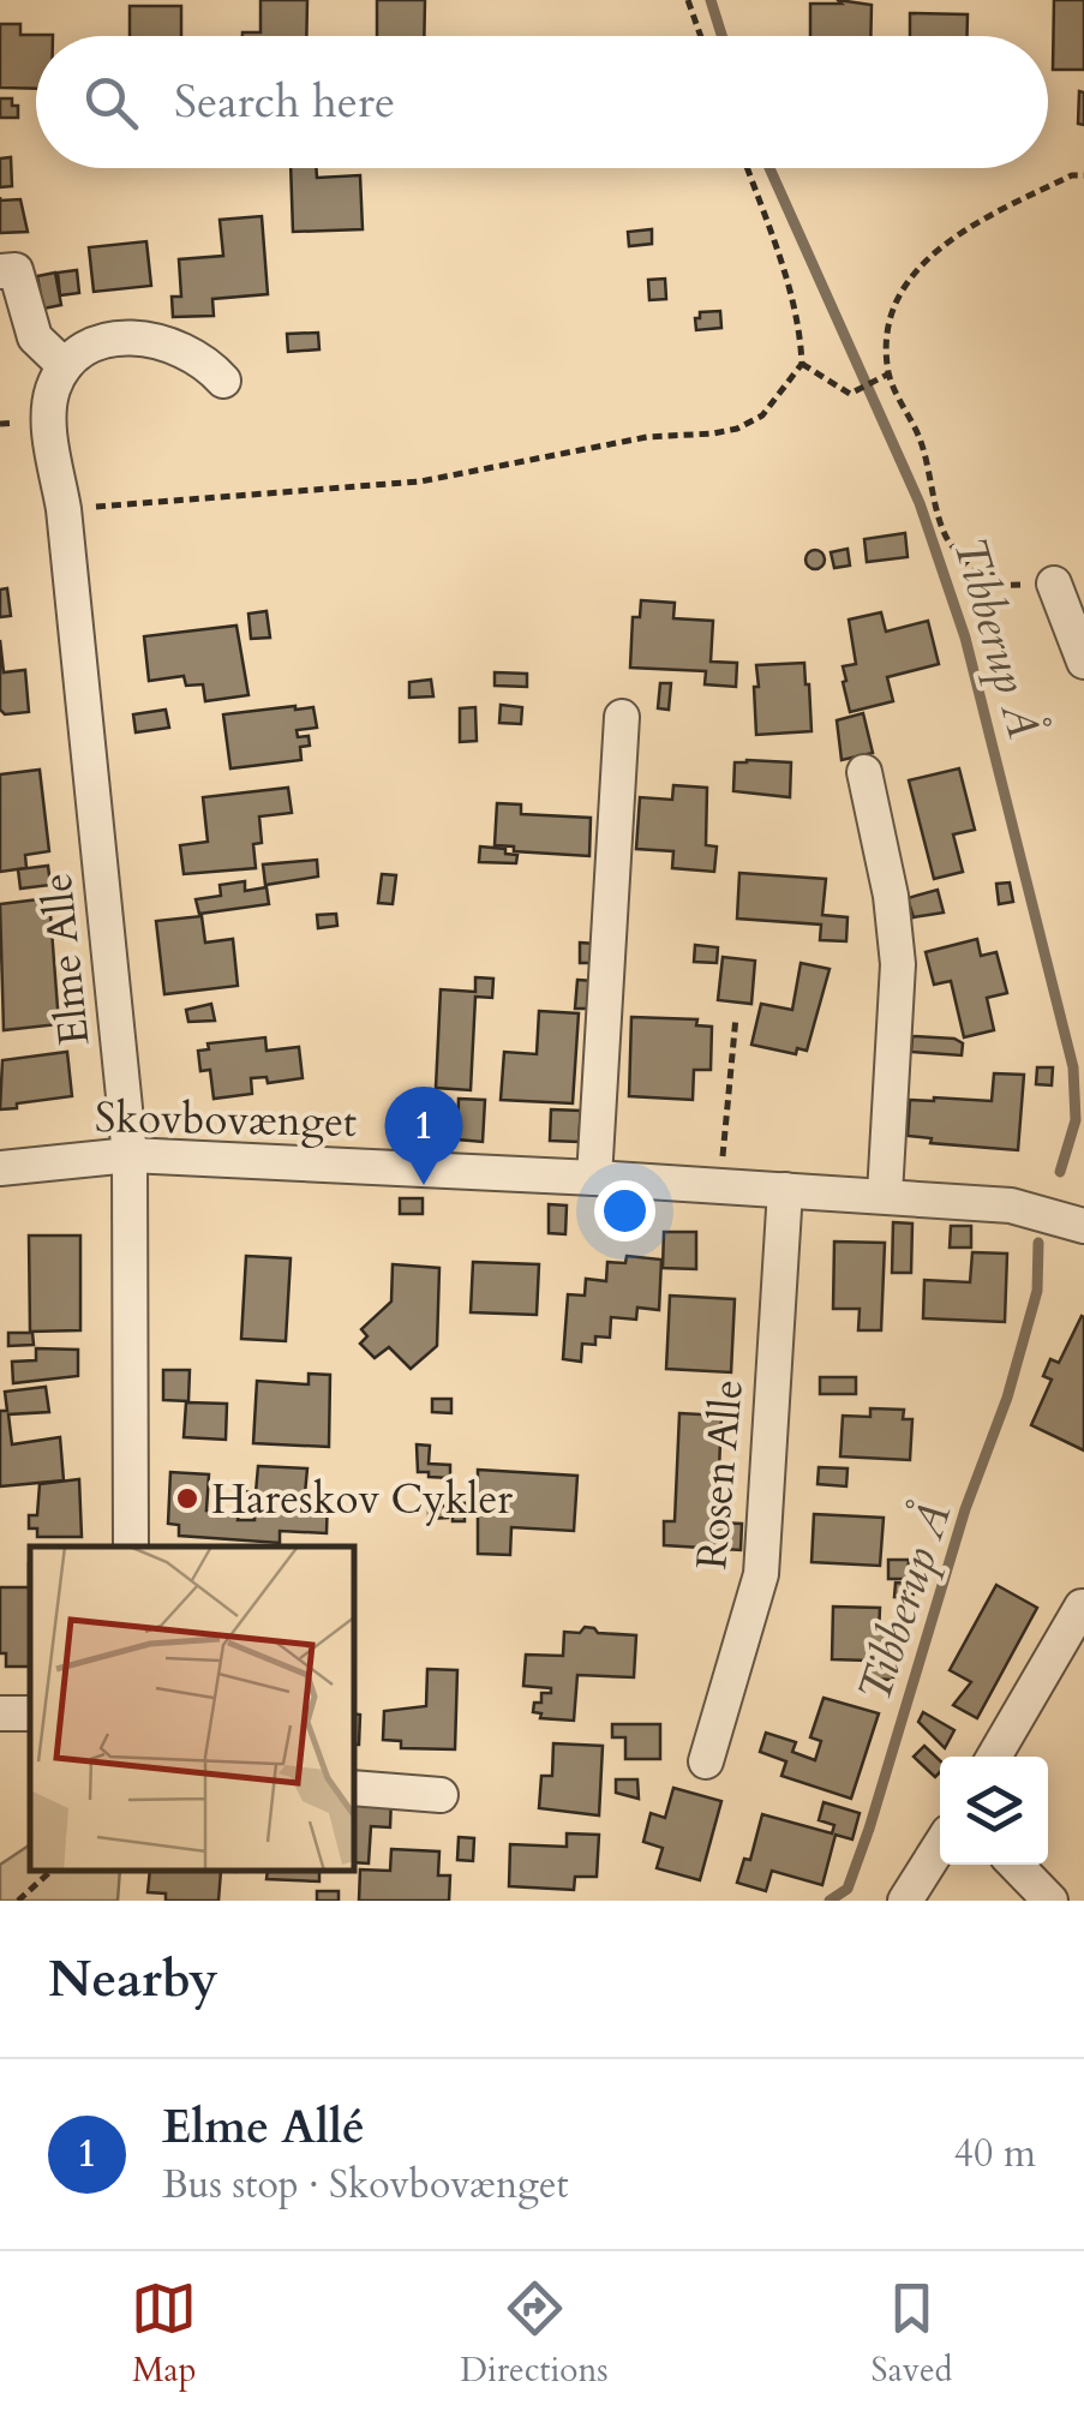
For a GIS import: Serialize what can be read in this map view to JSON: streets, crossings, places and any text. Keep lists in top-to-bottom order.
{
  "streets": {
    "street": ["Elme Alle", "Skovbovænget", "Rosen Alle"]
  },
  "crossings": [
    ["Elme Alle", "Skovbovænget"],
    ["Skovbovænget", "Rosen Alle"]
  ],
  "water": ["Tibberup Å"],
  "places": ["Hareskov Cykler"],
  "page": {
    "search": "Search here",
    "pins": "1",
    "heading": "Nearby",
    "list": [
      {
        "mark": "1",
        "name": "Elme Allé",
        "note": "Bus stop · Skovbovænget",
        "value": "40 m"
      }
    ],
    "nav": ["Map", "Directions", "Saved"]
  }
}
